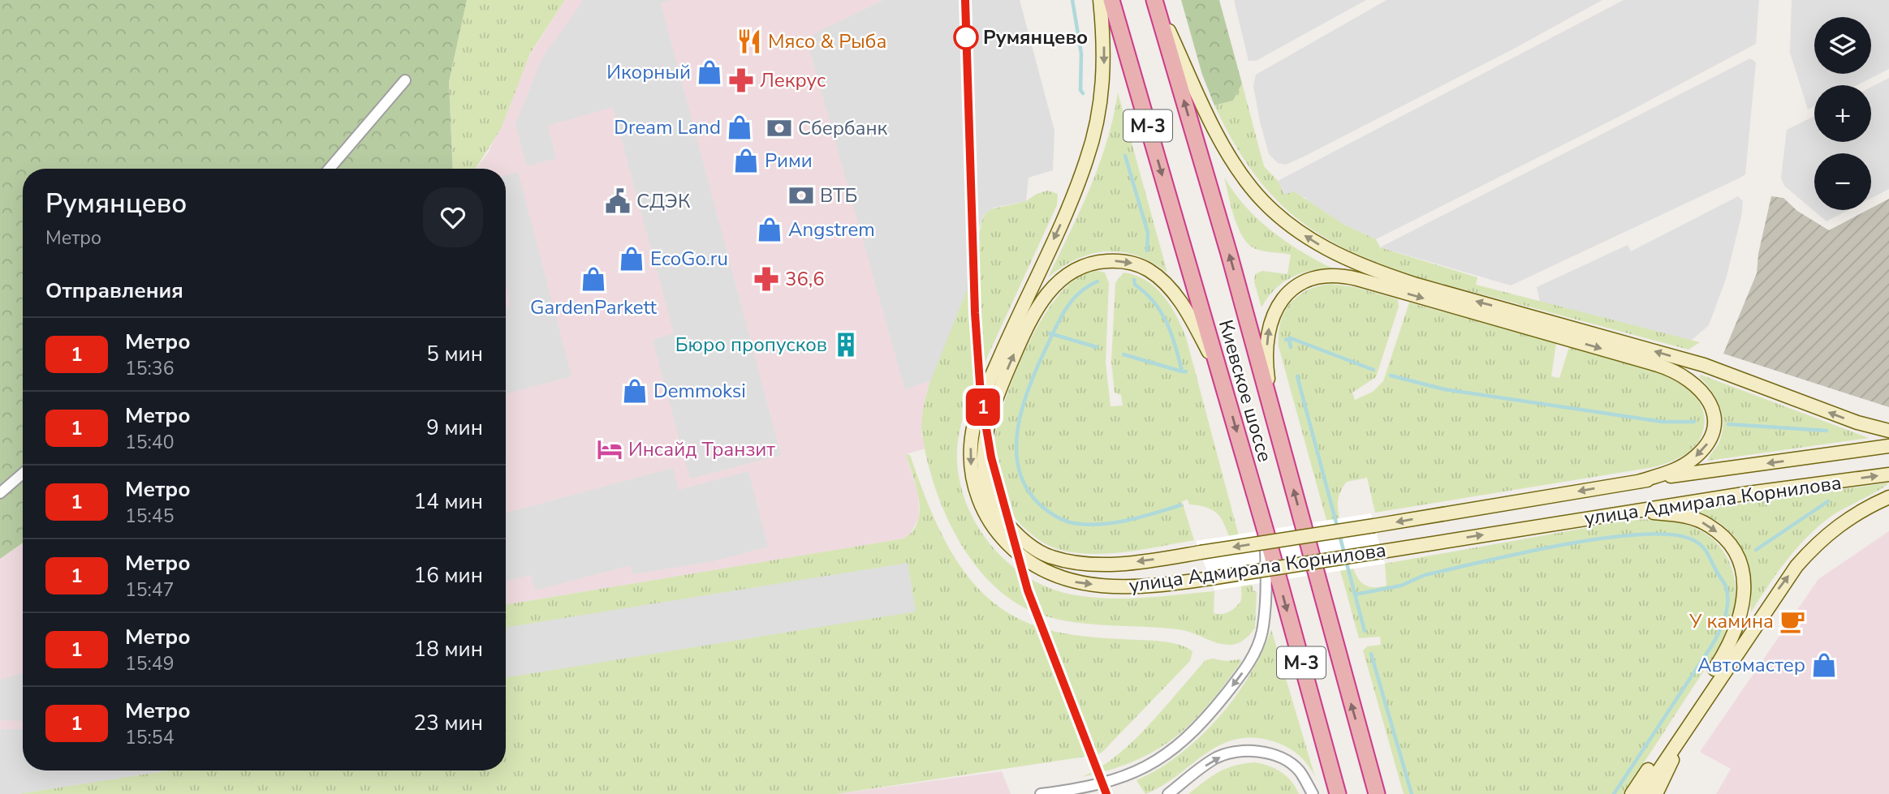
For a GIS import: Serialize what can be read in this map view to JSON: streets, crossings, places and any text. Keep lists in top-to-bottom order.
{
  "streets": {
    "highway": ["М-3", "Киевское шоссе"],
    "main road": ["улица Адмирала Корнилова"]
  },
  "crossings": [
    ["Киевское шоссе", "улица Адмирала Корнилова"]
  ],
  "places": {
    "other": ["Румянцево"],
    "restaurant": ["Мясо & Рыба"],
    "shop": [
      "Икорный",
      "Dream Land",
      "Рими",
      "Angstrem",
      "EcoGo.ru",
      "GardenParkett",
      "Demmoksi",
      "Автомастер"
    ],
    "pharmacy": ["Лекрус", "36,6"],
    "bank": ["Сбербанк", "ВТБ"],
    "public building": ["СДЭК"],
    "building": ["Бюро пропусков"],
    "hotel": ["Инсайд Транзит"],
    "cafe": ["У камина"]
  },
  "lines": ["metro line 1"],
  "page": {
    "on_map": "1",
    "map_buttons": ["+", "−"],
    "heading": [
      ["Румянцево", "Метро"],
      "Отправления"
    ],
    "list": [
      {
        "mark": "1",
        "name": "Метро",
        "note": "15:36",
        "value": "5 мин"
      },
      {
        "mark": "1",
        "name": "Метро",
        "note": "15:40",
        "value": "9 мин"
      },
      {
        "mark": "1",
        "name": "Метро",
        "note": "15:45",
        "value": "14 мин"
      },
      {
        "mark": "1",
        "name": "Метро",
        "note": "15:47",
        "value": "16 мин"
      },
      {
        "mark": "1",
        "name": "Метро",
        "note": "15:49",
        "value": "18 мин"
      },
      {
        "mark": "1",
        "name": "Метро",
        "note": "15:54",
        "value": "23 мин"
      }
    ]
  }
}
